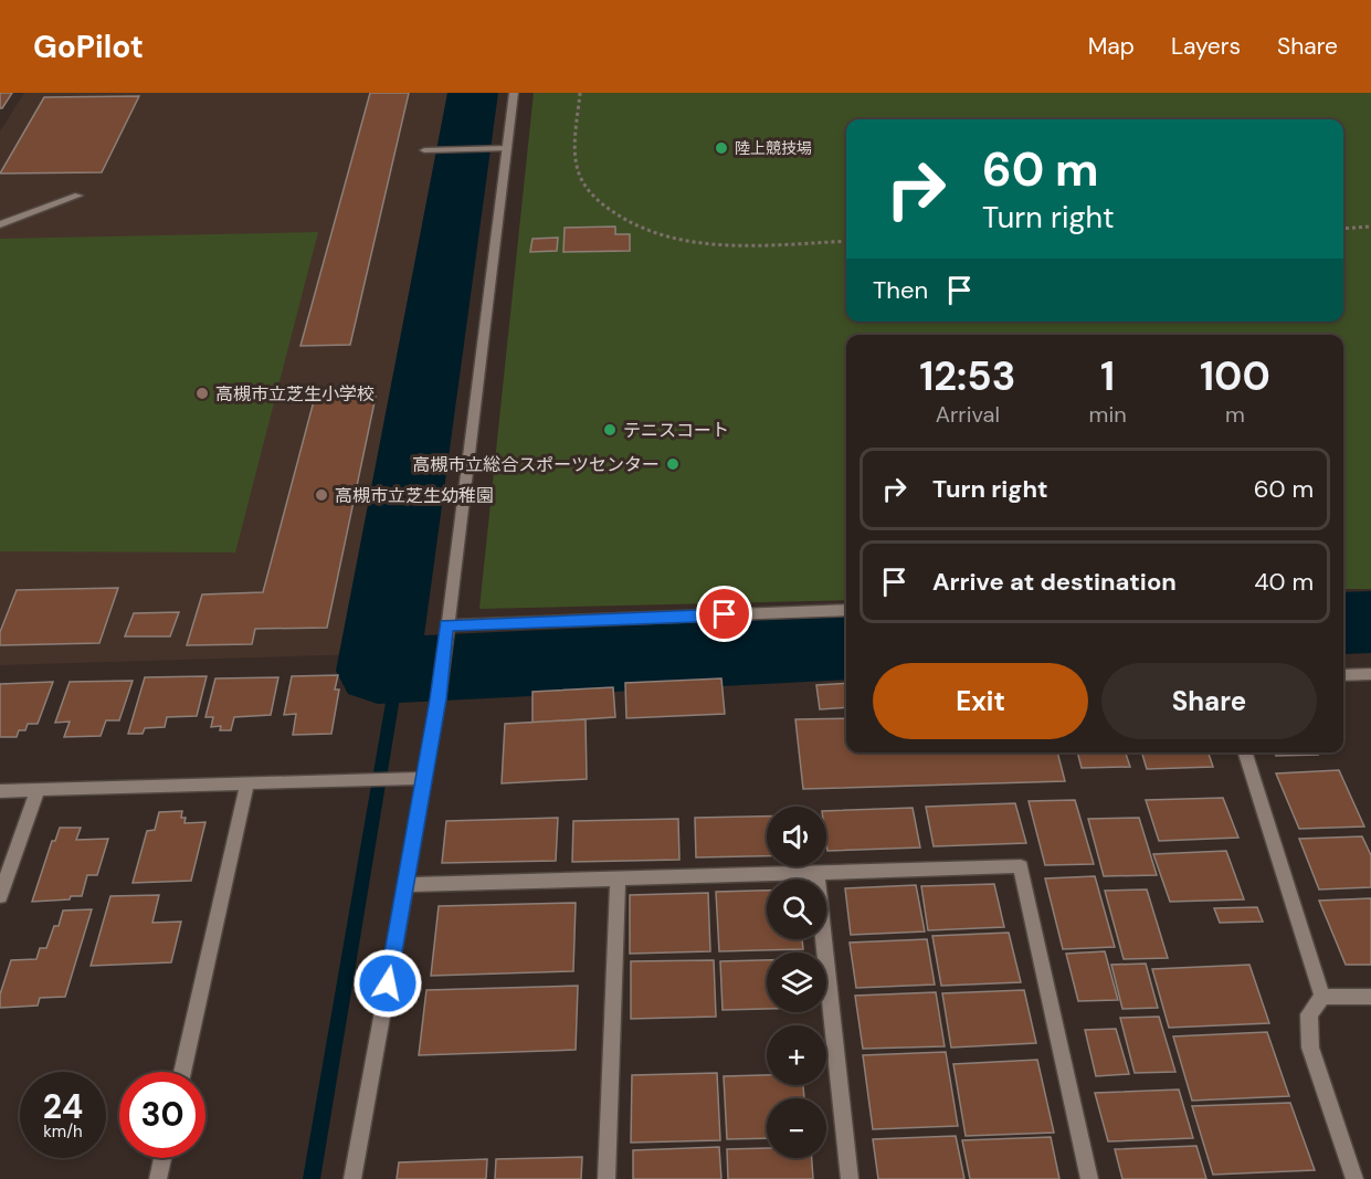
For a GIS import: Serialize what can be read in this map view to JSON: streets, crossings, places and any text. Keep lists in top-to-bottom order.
{
  "places": [
    "陸上競技場",
    "高槻市立芝生小学校",
    "テニスコート",
    "高槻市立総合スポーツセンター",
    "高槻市立芝生幼稚園"
  ],
  "page": {
    "header": "GoPilot",
    "nav": ["Map", "Layers", "Share"],
    "turn": ["60 m", "Turn right"],
    "then": "Then",
    "eta": [
      "12:53",
      "Arrival",
      "1",
      "min",
      "100",
      "m"
    ],
    "list": [
      {
        "name": "Turn right",
        "value": "60 m"
      },
      {
        "name": "Arrive at destination",
        "value": "40 m"
      }
    ],
    "buttons": ["Exit", "Share"],
    "map_buttons": ["+", "−"],
    "speed": "24 km/h",
    "limit": "30"
  }
}
